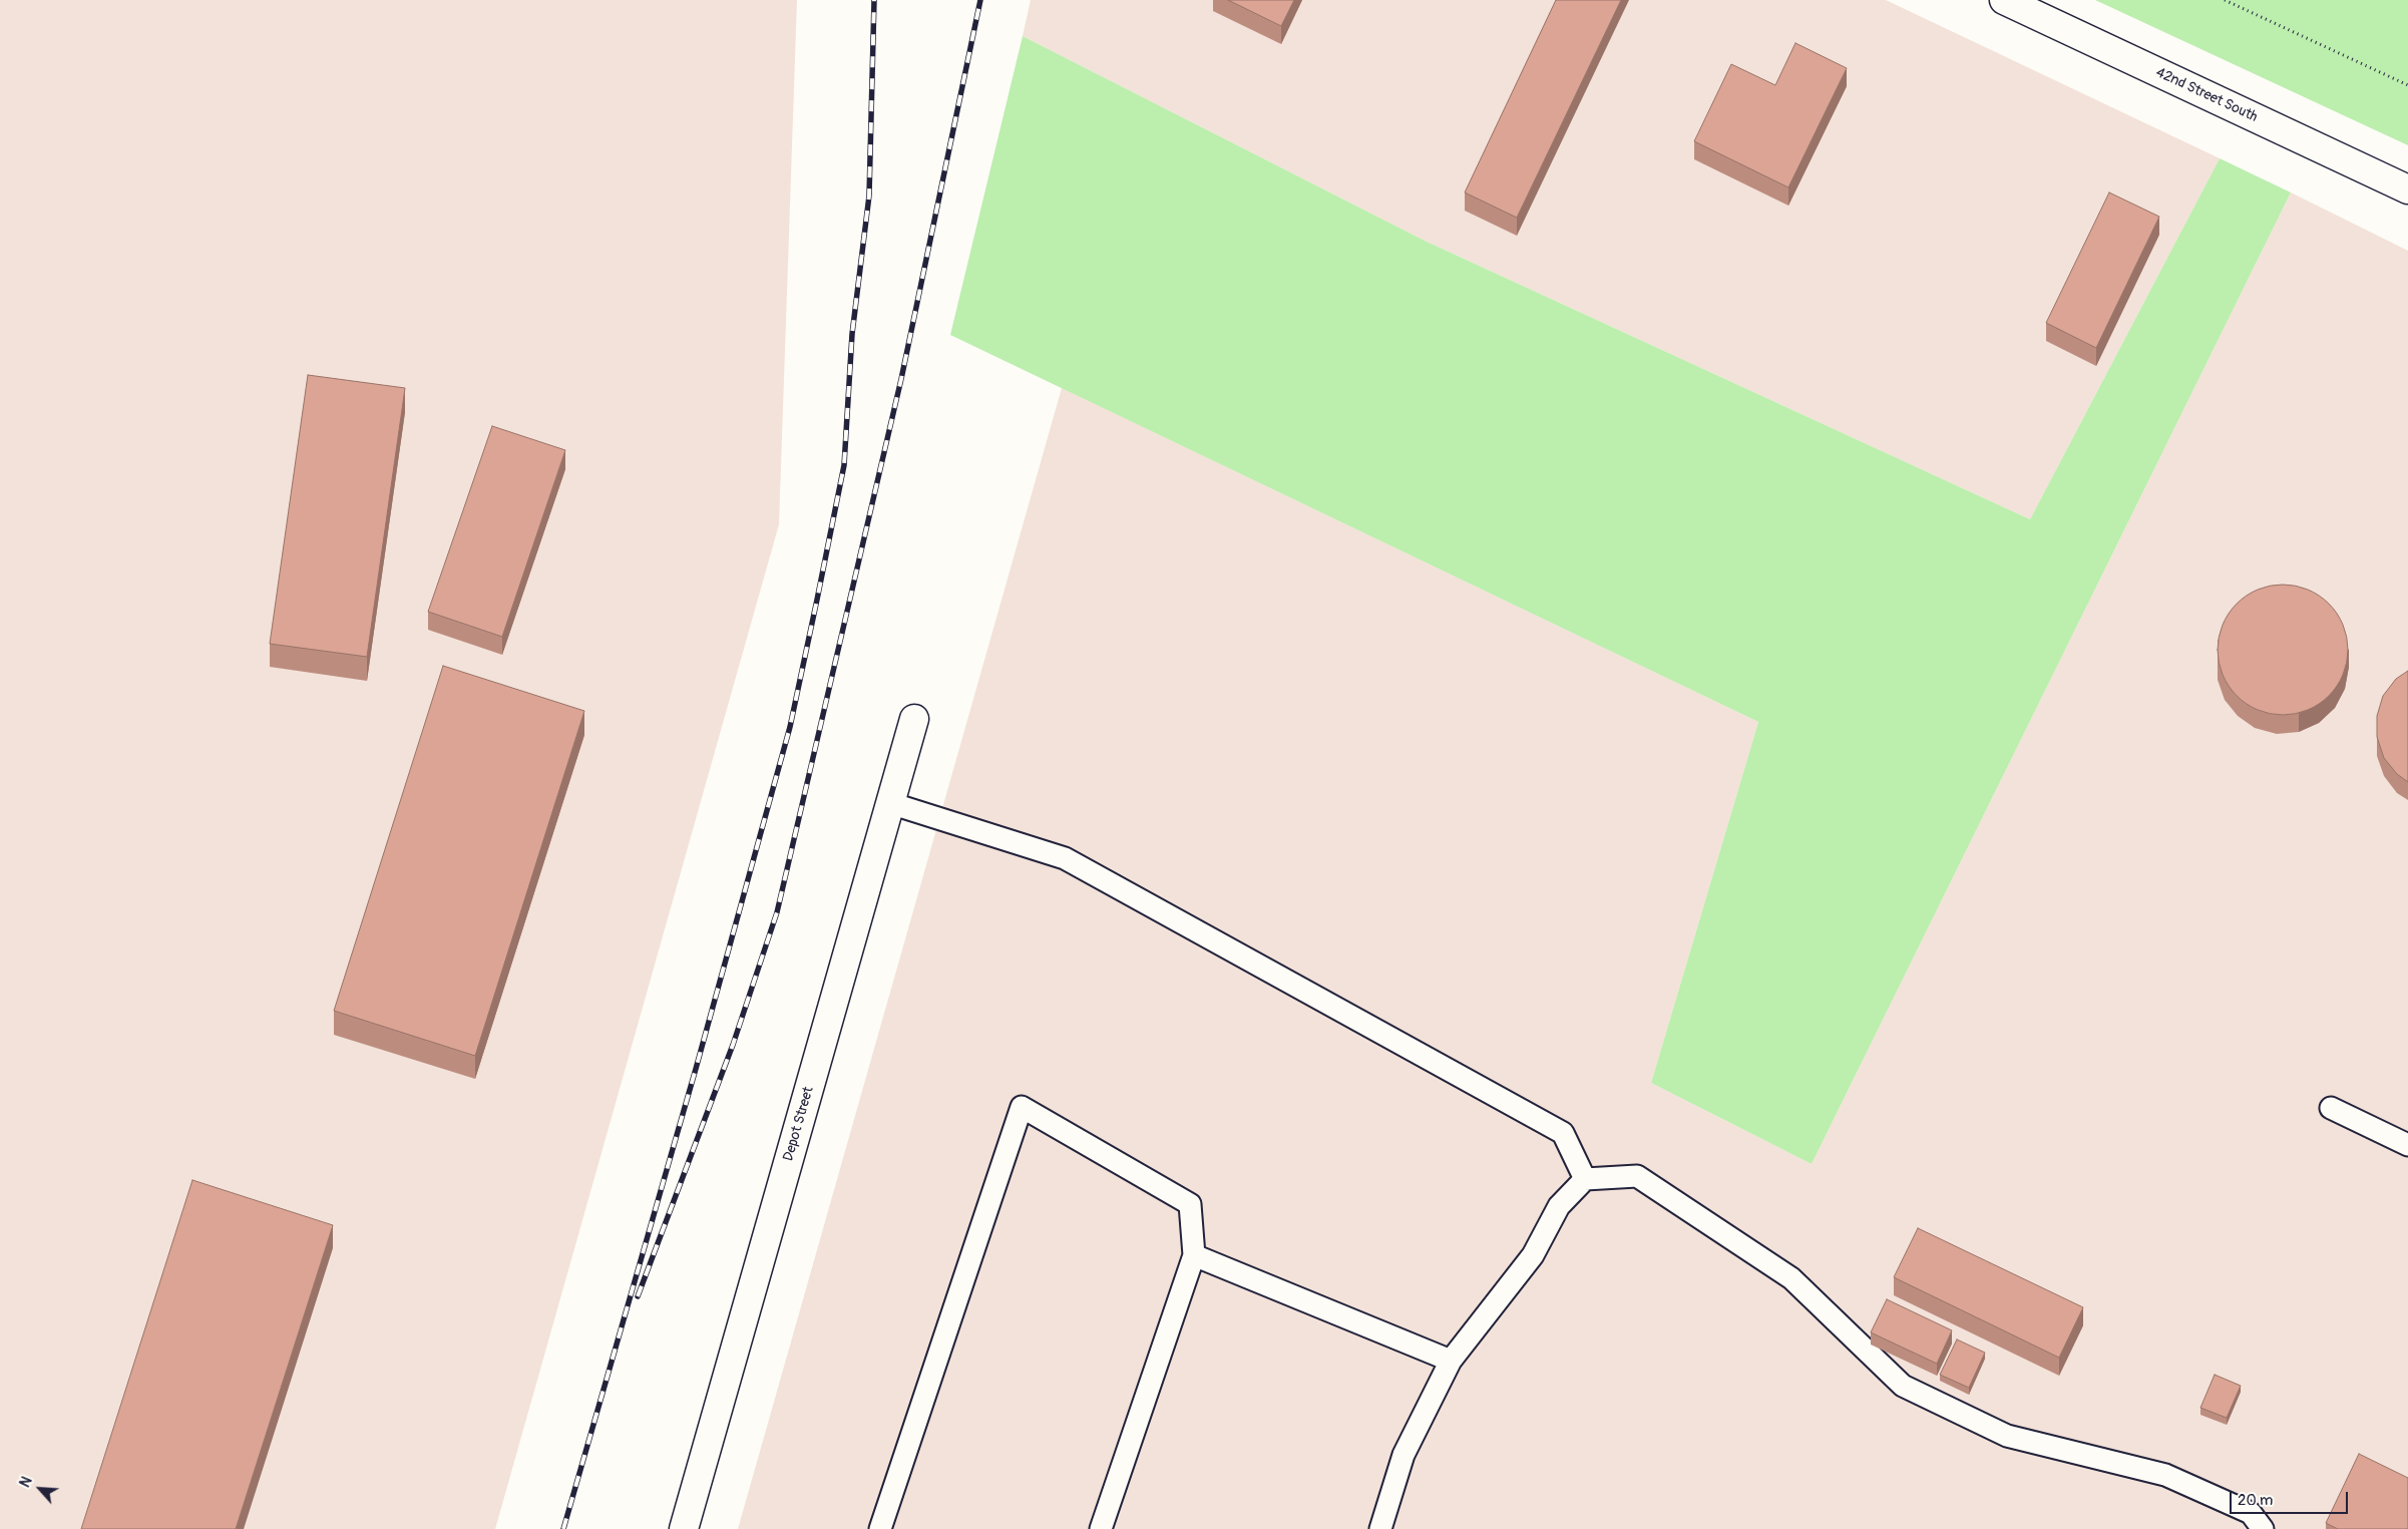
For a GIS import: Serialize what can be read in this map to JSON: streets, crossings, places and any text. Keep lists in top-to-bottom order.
{
  "streets": {
    "street": ["42nd Street South", "Depot Street"]
  },
  "scale_bar": "20 m",
  "north": "top left"
}
